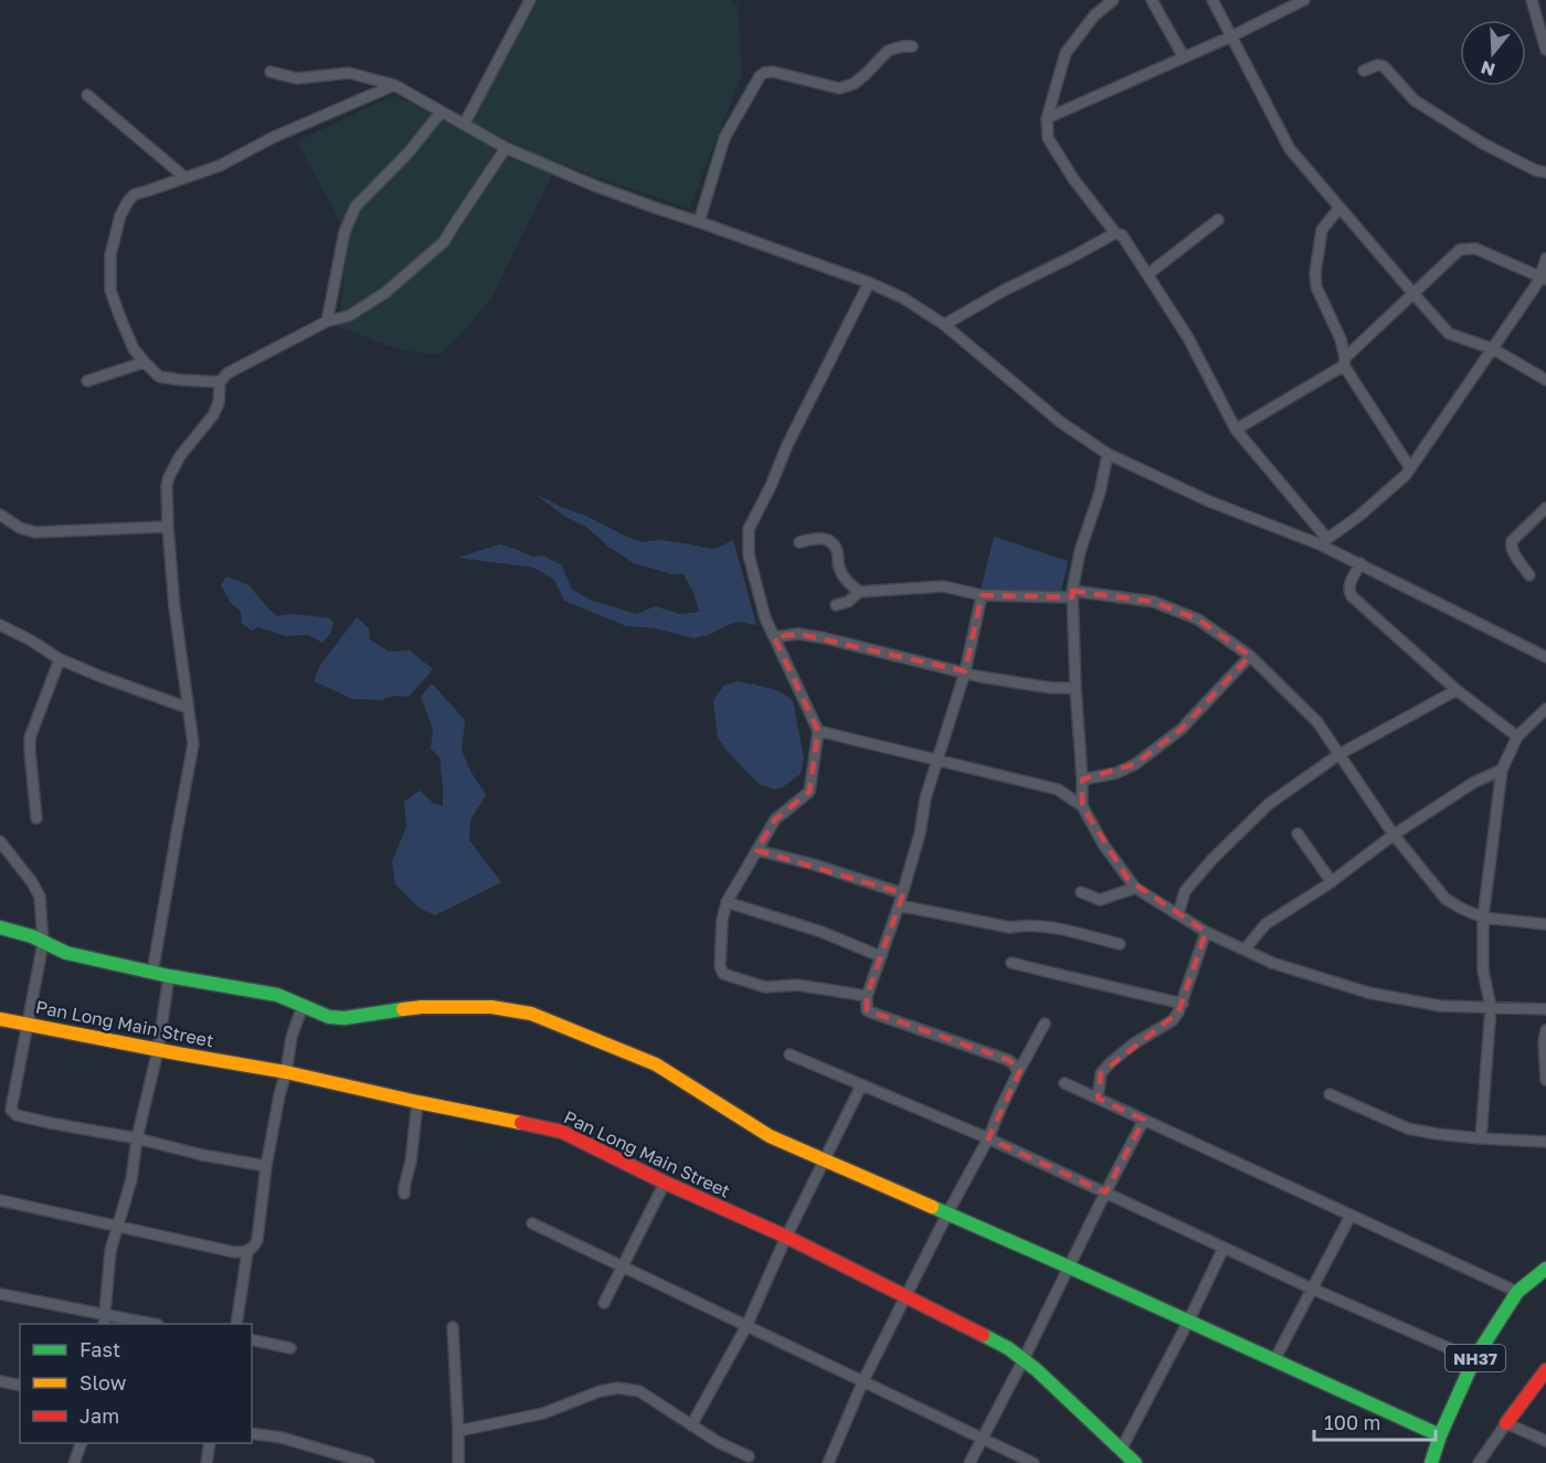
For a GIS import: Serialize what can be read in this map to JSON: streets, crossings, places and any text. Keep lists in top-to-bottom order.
{
  "streets": {
    "main road": ["Pan Long Main Street", "NH37"]
  },
  "legend": ["Fast", "Slow", "Jam"],
  "scale_bar": "100 m",
  "north": "bottom"
}
